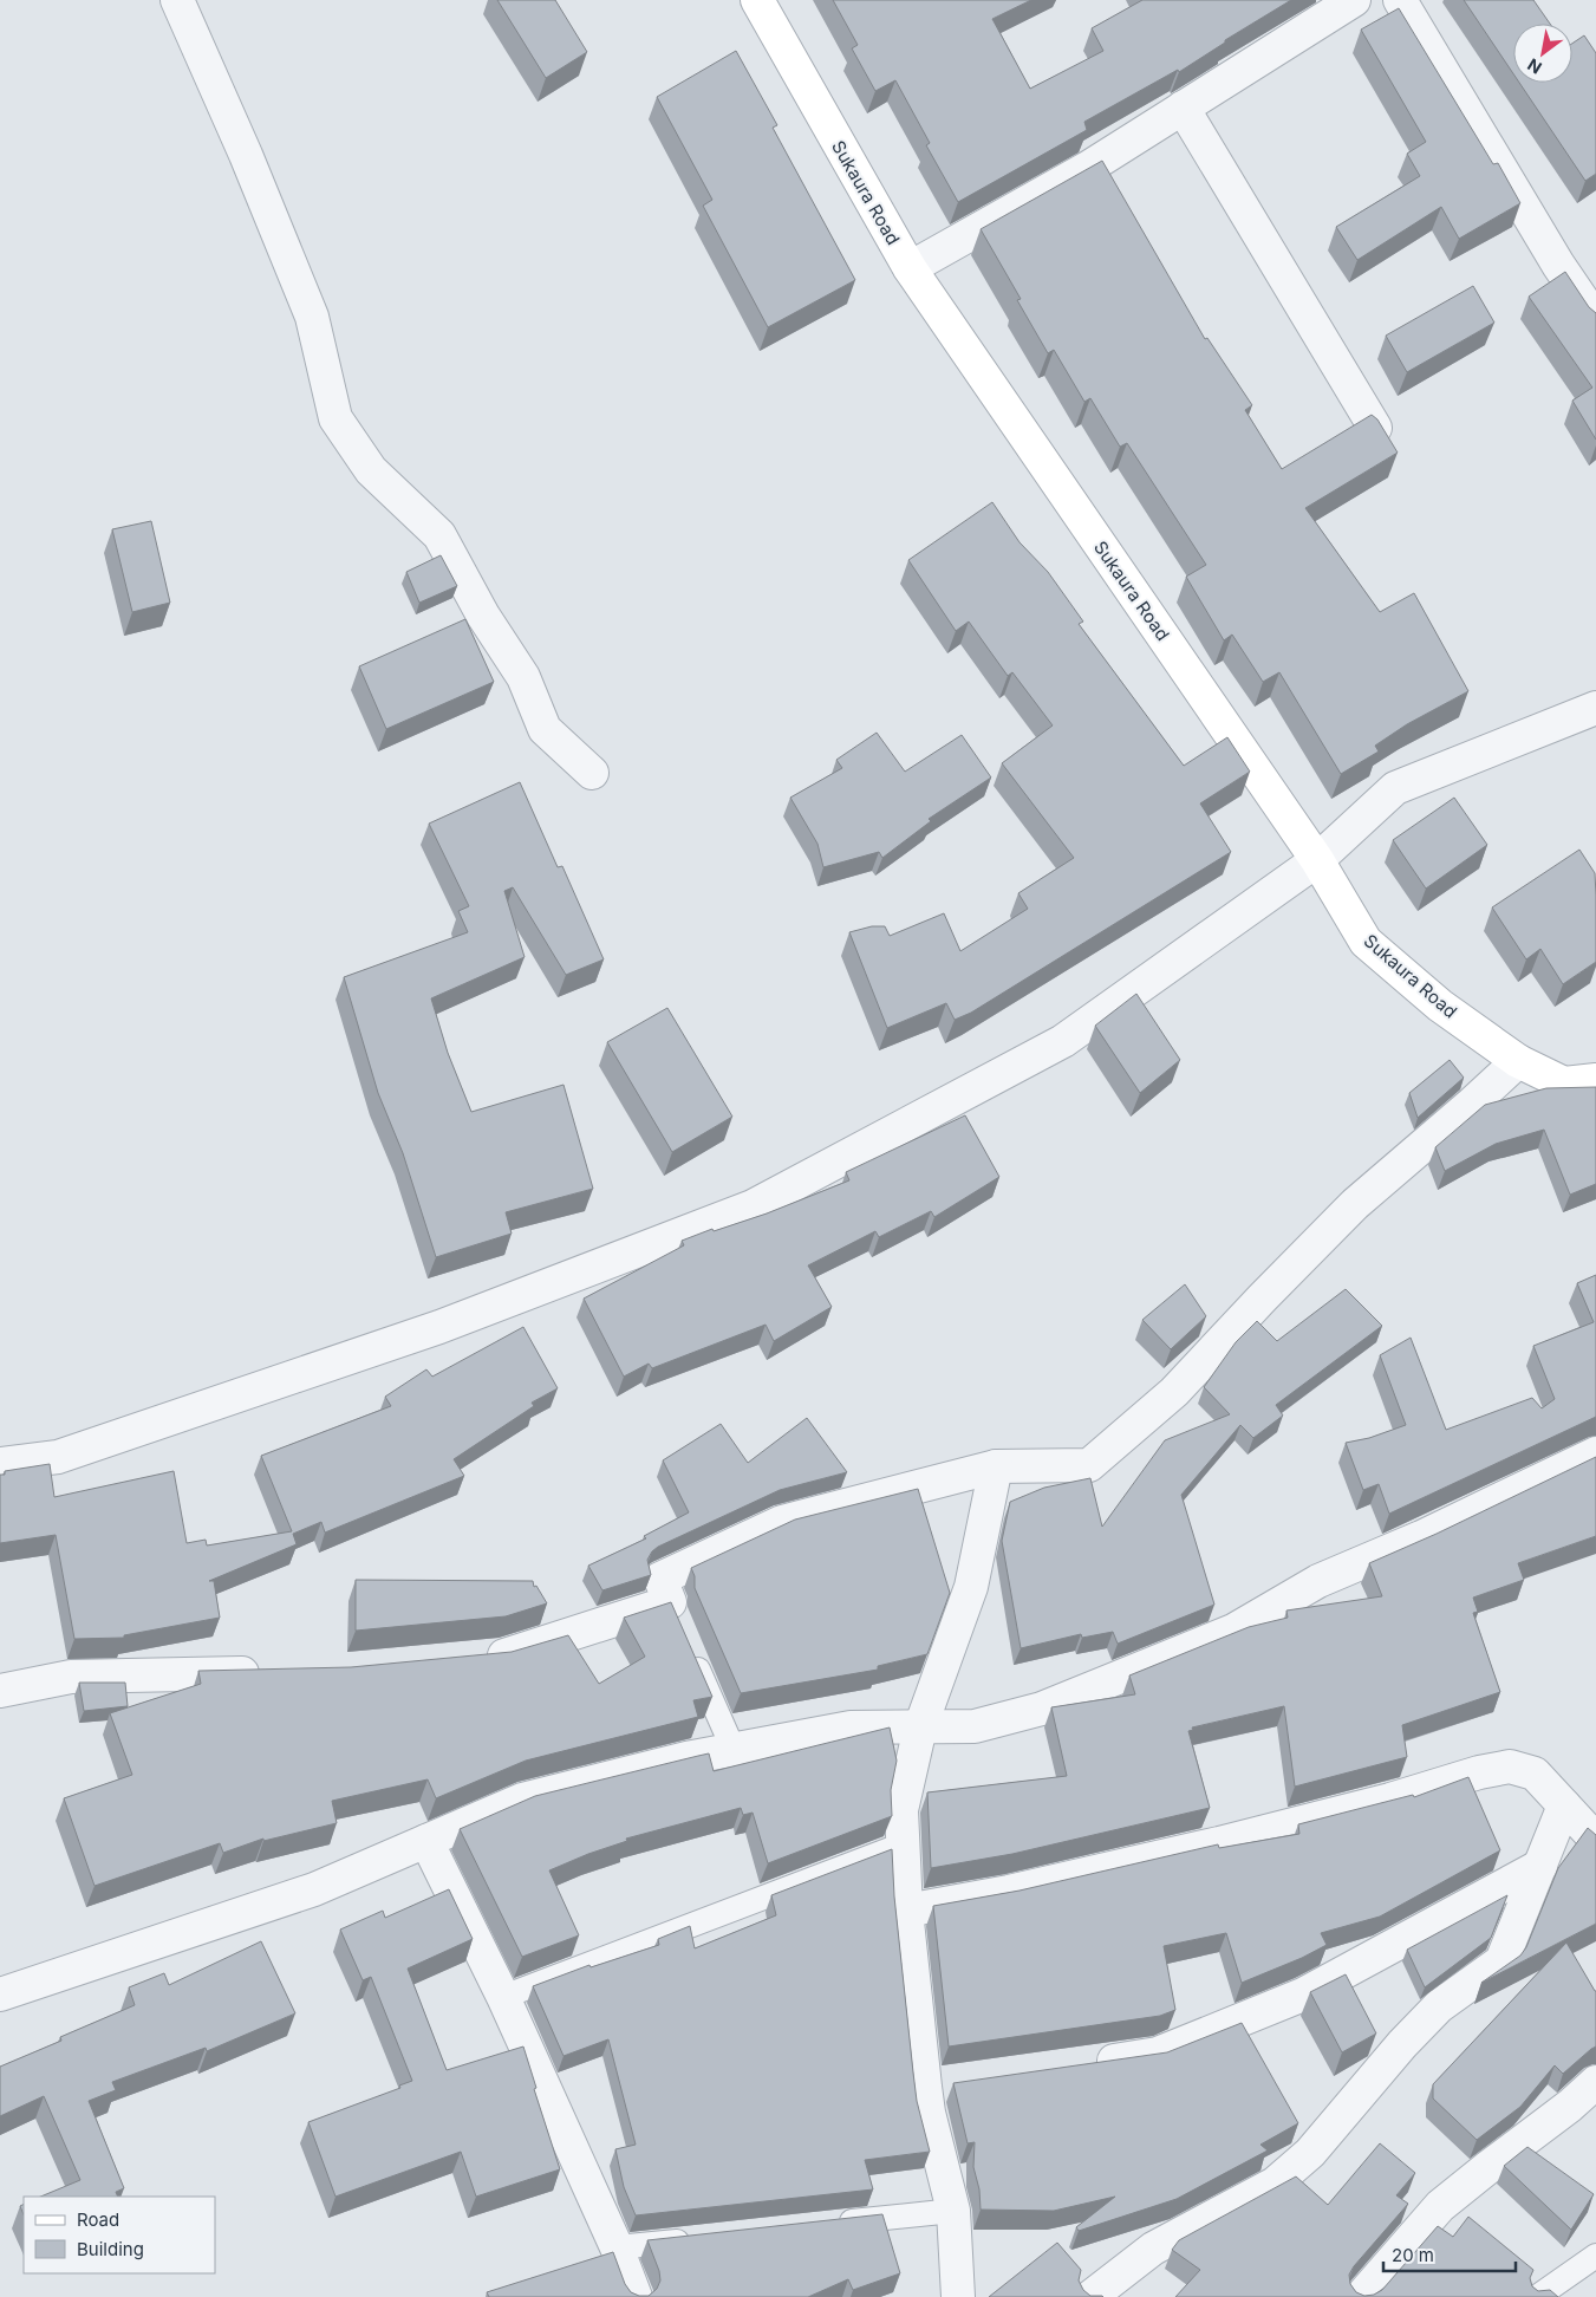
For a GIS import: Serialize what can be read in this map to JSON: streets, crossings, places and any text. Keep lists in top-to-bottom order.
{
  "streets": {
    "street": ["Sukaura Road"]
  },
  "legend": ["Road", "Building"],
  "scale_bar": "20 m",
  "north": "bottom left"
}
